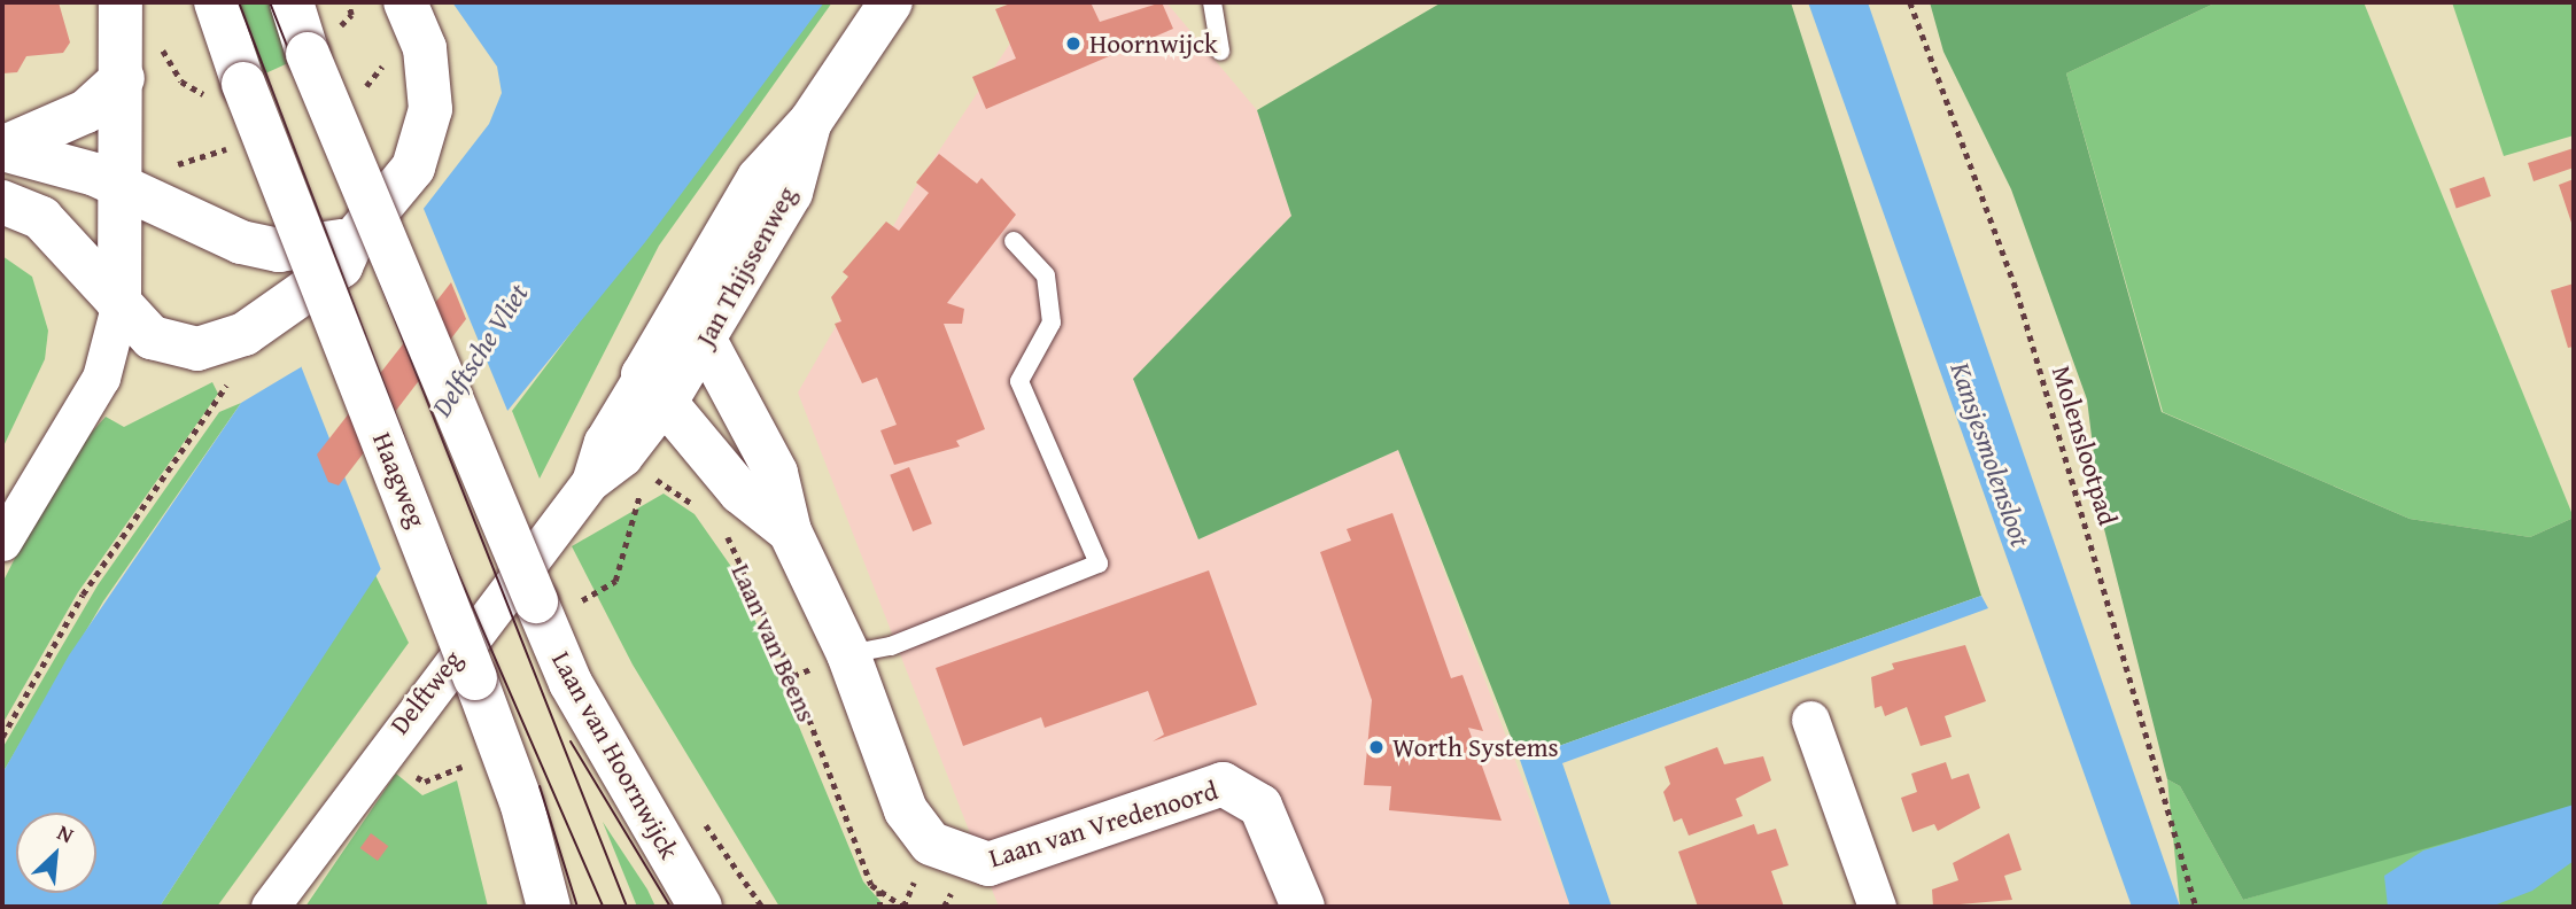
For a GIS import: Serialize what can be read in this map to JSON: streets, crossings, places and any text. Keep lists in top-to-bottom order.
{
  "streets": {
    "street": [
      "Jan Thijssenweg",
      "Haagweg",
      "Delftweg",
      "Laan van Hoornwijck",
      "Laan van Vredenoord"
    ],
    "path": ["Molenslootpad", "Laan van Beens"]
  },
  "crossings": [
    ["Jan Thijssenweg", "Delftweg"]
  ],
  "water": ["Delftsche Vliet", "Kansjesmolensloot"],
  "places": ["Hoornwijck", "Worth Systems"],
  "north": "top right"
}
